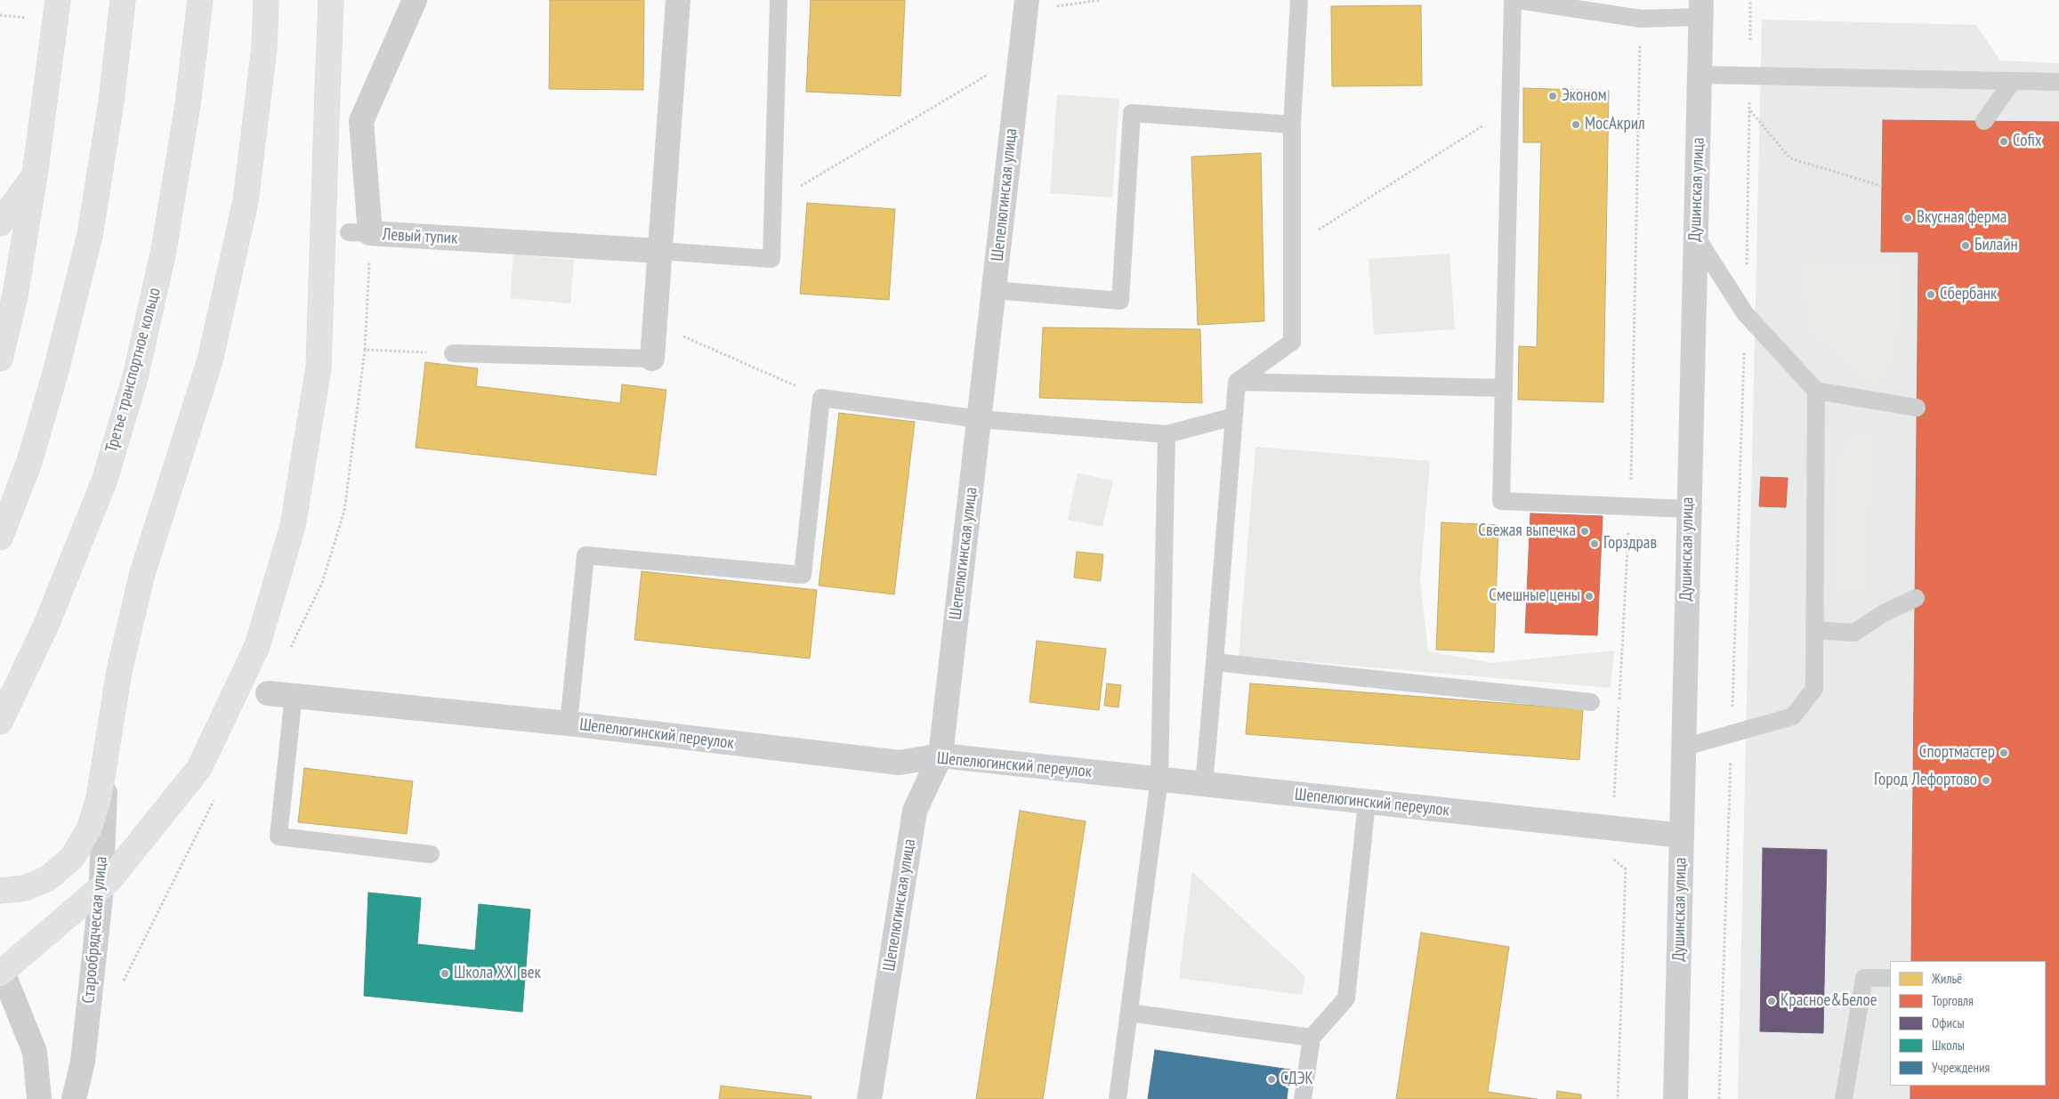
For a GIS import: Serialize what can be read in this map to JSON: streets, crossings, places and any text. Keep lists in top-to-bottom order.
{
  "streets": {
    "main road": ["Третье транспортное кольцо"],
    "street": [
      "Душинская улица",
      "Шепелюгинская улица",
      "Левый тупик",
      "Шепелюгинский переулок",
      "Старообрядческая улица"
    ]
  },
  "crossings": [
    ["Душинская улица", "Шепелюгинский переулок"],
    ["Шепелюгинская улица", "Шепелюгинский переулок"]
  ],
  "places": [
    "Эконом",
    "МосАкрил",
    "Cofix",
    "Вкусная ферма",
    "Билайн",
    "Сбербанк",
    "Свежая выпечка",
    "Горздрав",
    "Смешные цены",
    "Спортмастер",
    "Город Лефортово",
    "Школа XXI век",
    "Красное&Белое",
    "СДЭК"
  ],
  "legend": [
    "Жильё",
    "Торговля",
    "Офисы",
    "Школы",
    "Учреждения"
  ]
}
